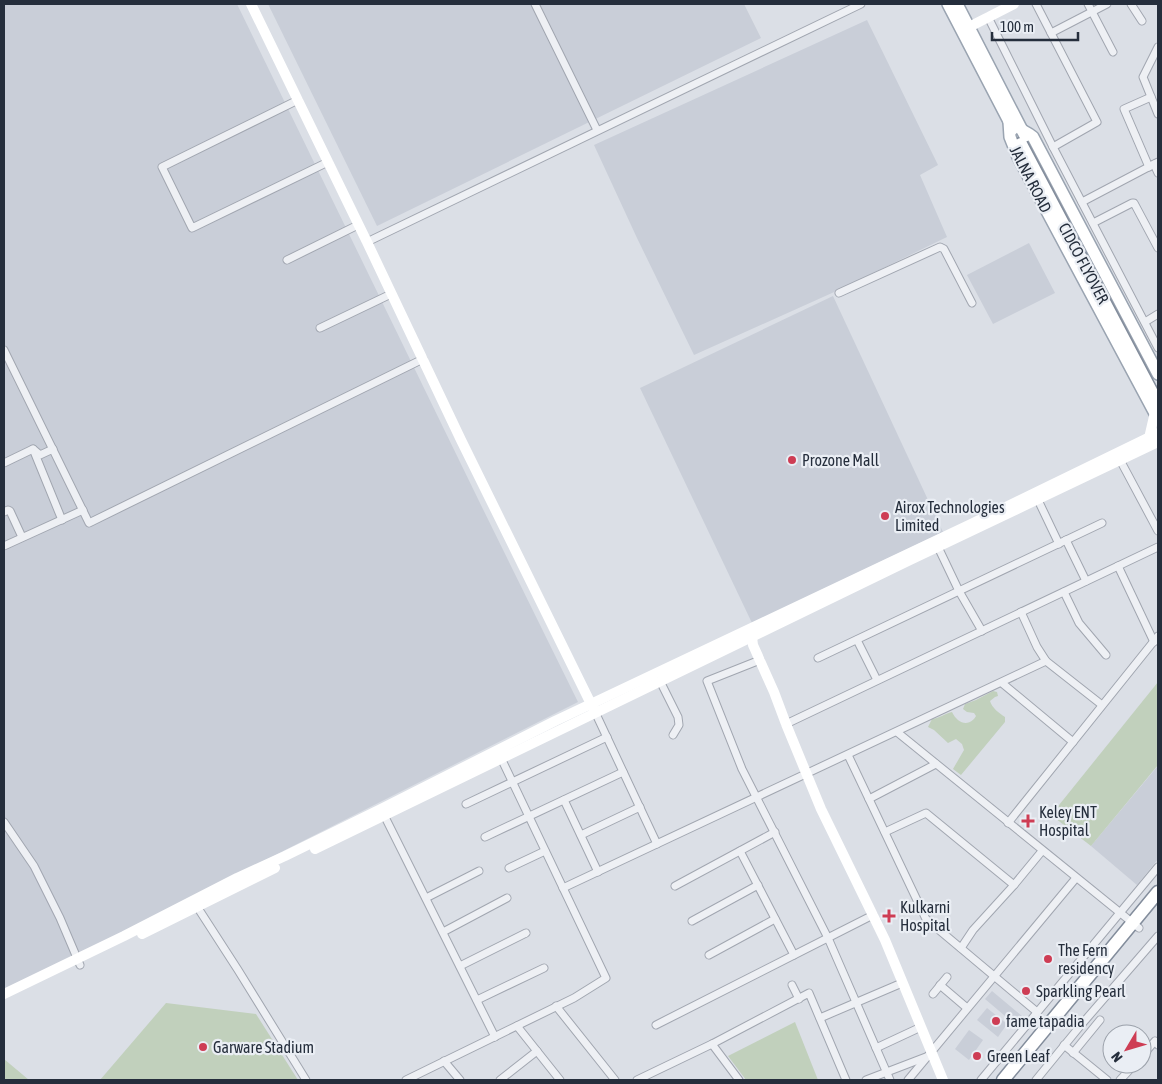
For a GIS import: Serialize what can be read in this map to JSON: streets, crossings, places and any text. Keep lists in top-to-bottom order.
{
  "streets": {
    "highway": ["CIDCO FLYOVER"],
    "main road": ["JALNA ROAD"]
  },
  "crossings": [
    ["JALNA ROAD", "CIDCO FLYOVER"]
  ],
  "places": {
    "other": [
      "Prozone Mall",
      "Airox Technologies Limited",
      "The Fern residency",
      "Sparkling Pearl",
      "fame tapadia",
      "Garware Stadium",
      "Green Leaf"
    ],
    "health": ["Keley ENT Hospital", "Kulkarni Hospital"]
  },
  "scale_bar": "100 m",
  "north": "bottom left"
}
